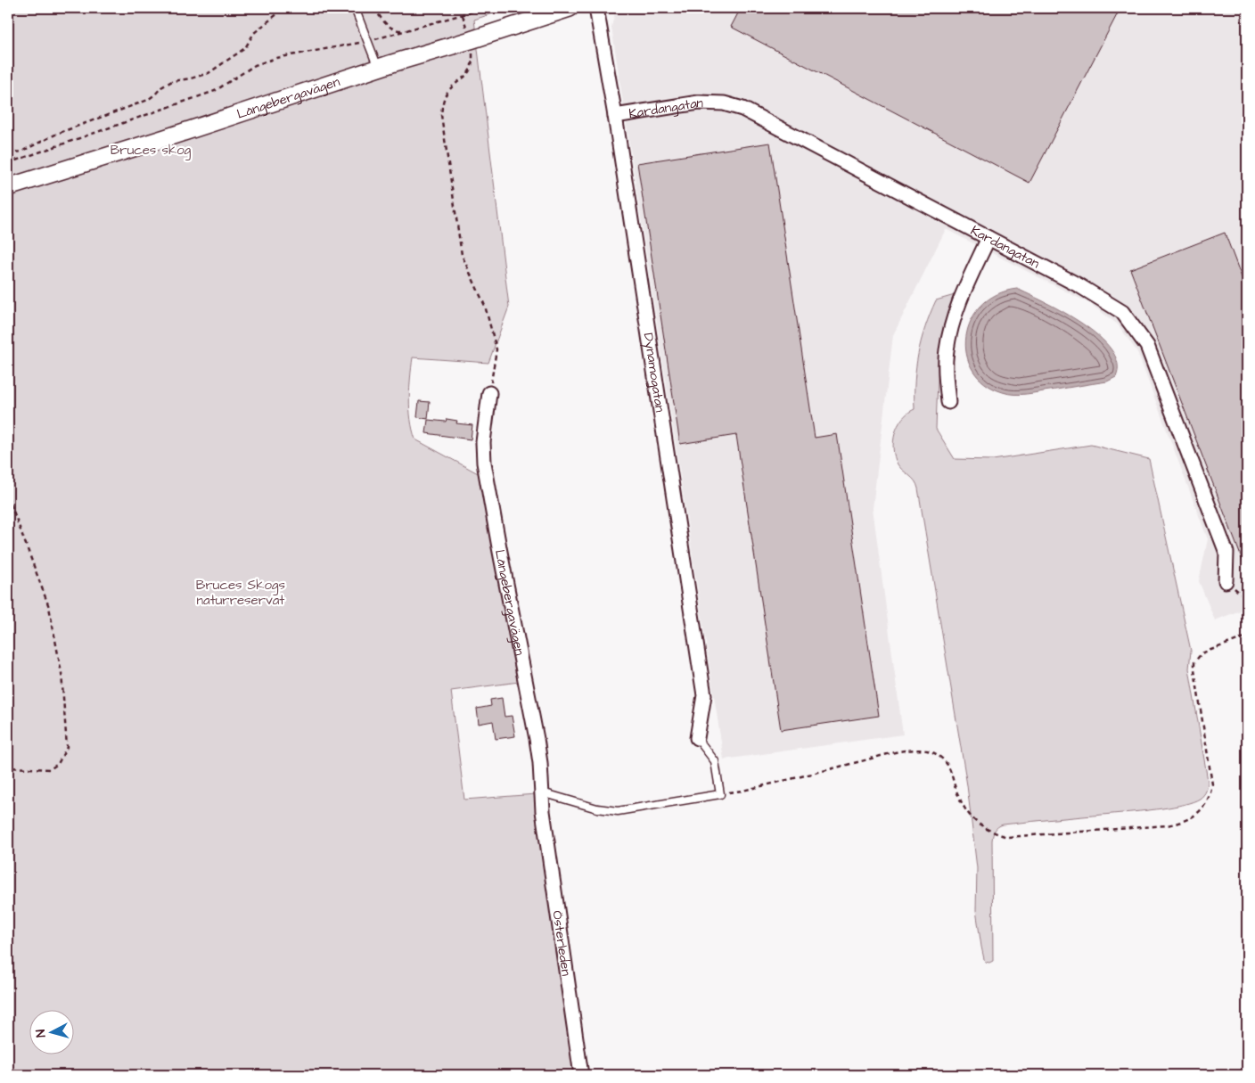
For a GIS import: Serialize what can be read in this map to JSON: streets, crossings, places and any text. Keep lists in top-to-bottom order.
{
  "streets": {
    "street": [
      "Långebergavägen",
      "Kardangatan",
      "Dynamogatan",
      "Österleden"
    ]
  },
  "crossings": [
    ["Långebergavägen", "Österleden"],
    ["Kardangatan", "Dynamogatan"]
  ],
  "parks": ["Bruces skog", "Bruces Skogs naturreservat"],
  "north": "left"
}
